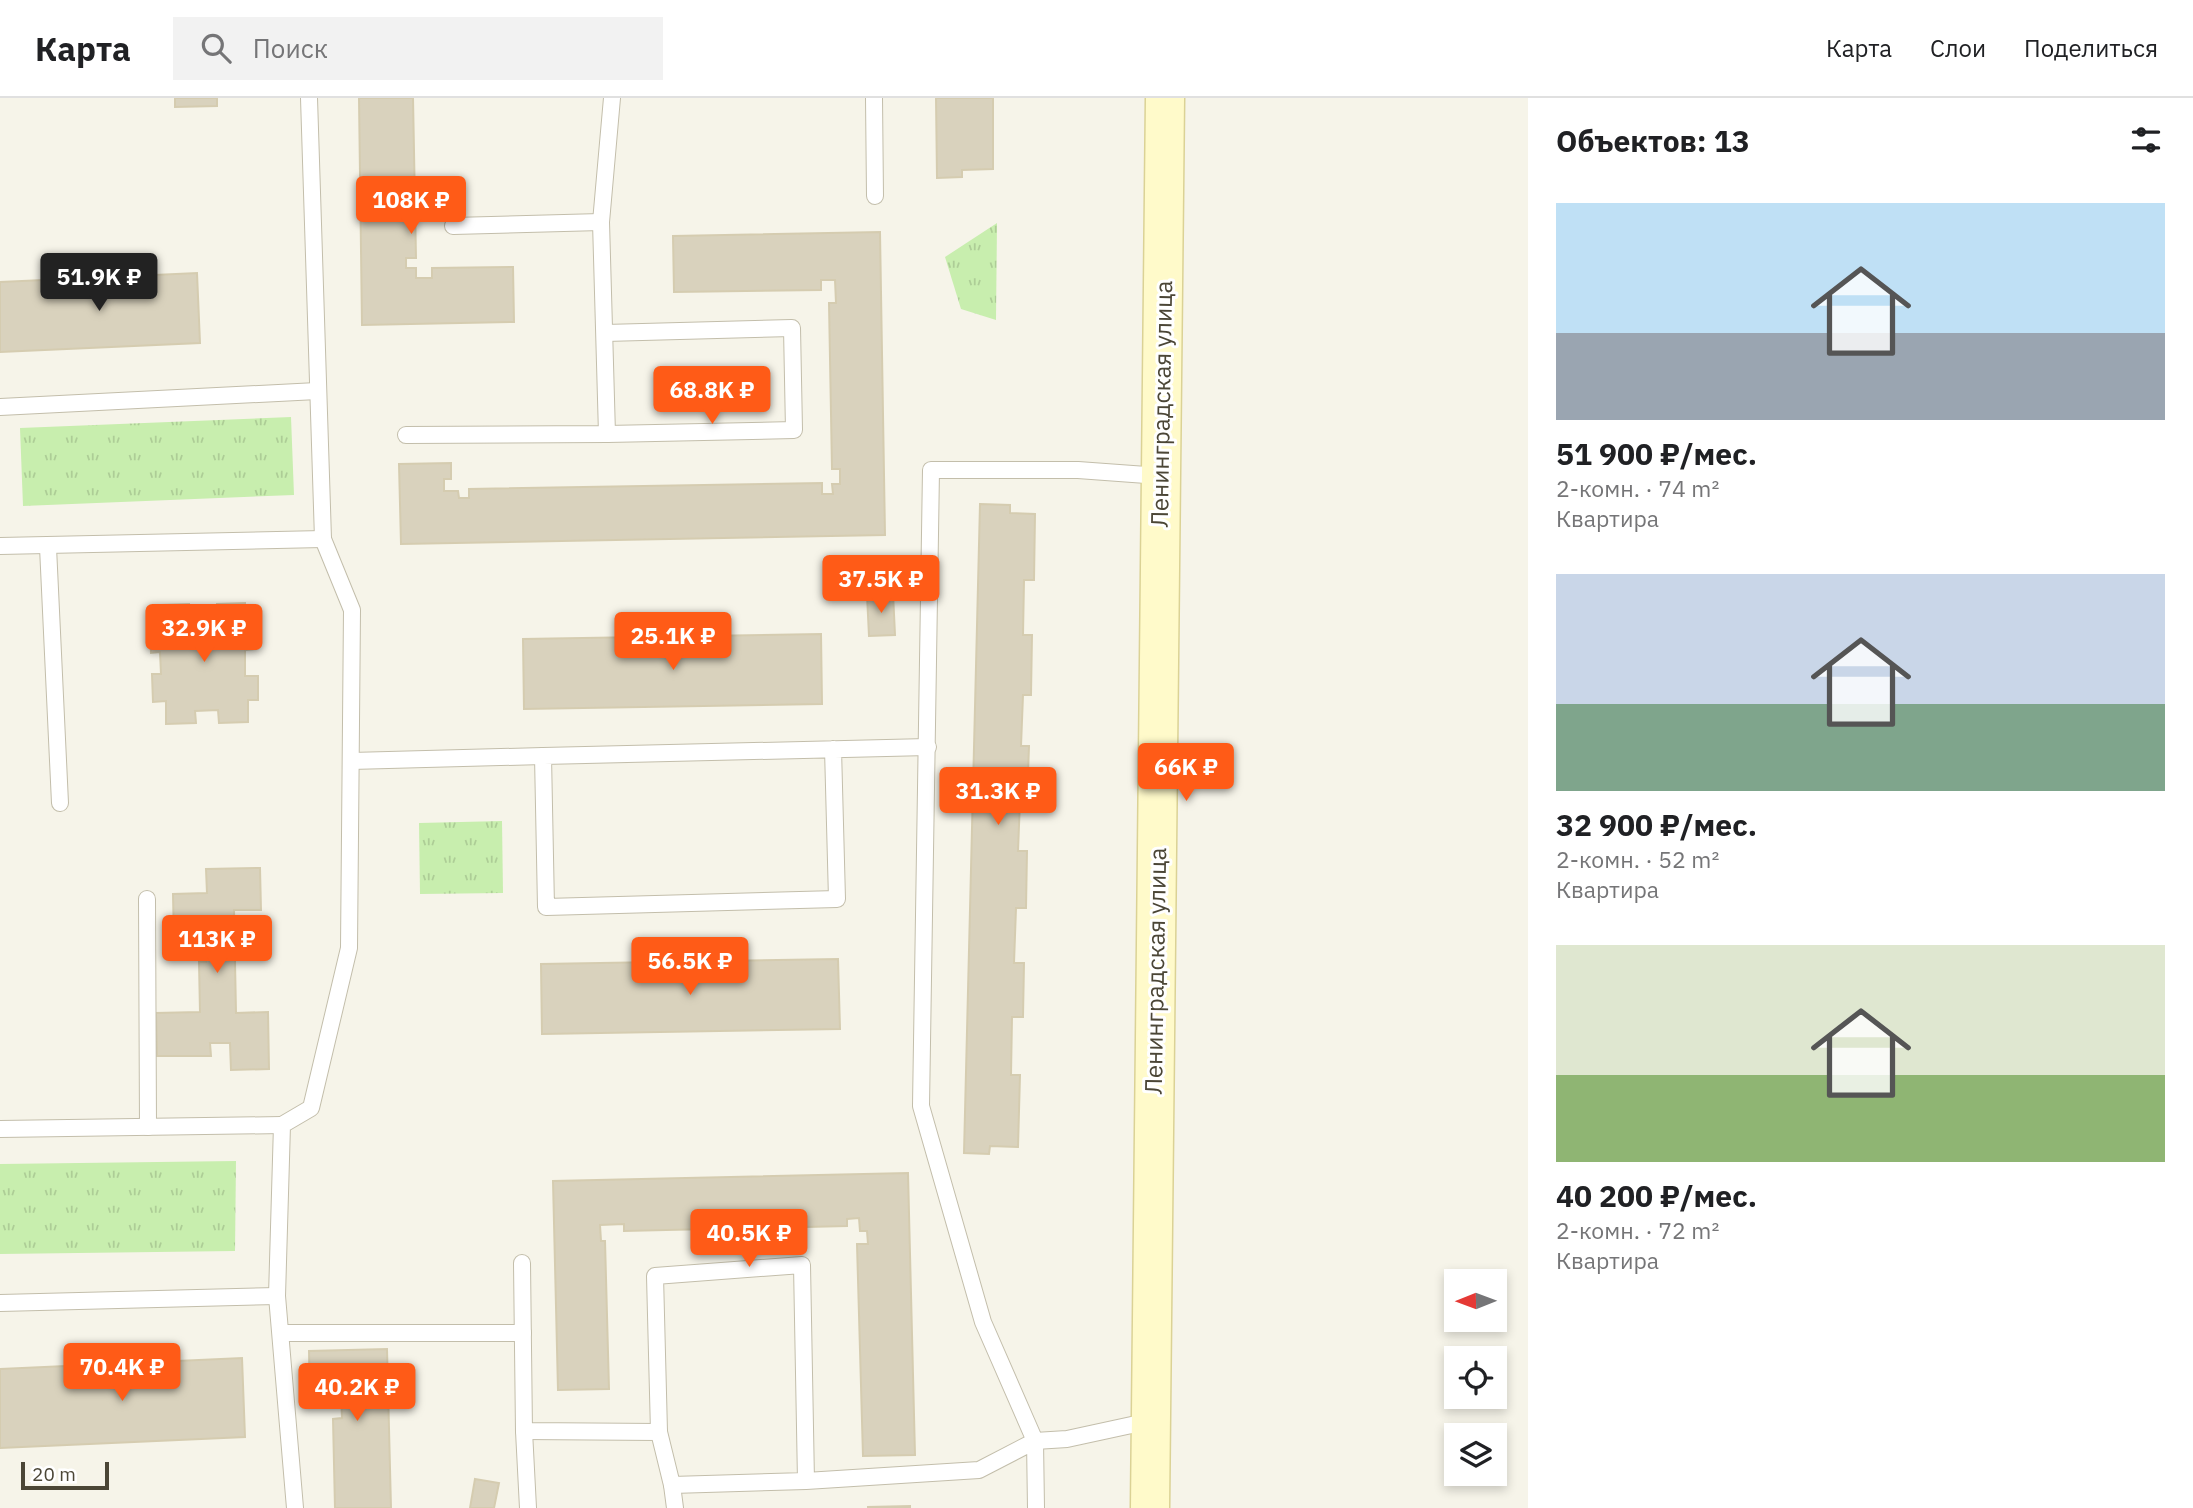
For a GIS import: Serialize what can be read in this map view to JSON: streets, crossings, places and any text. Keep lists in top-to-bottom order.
{
  "streets": {
    "street": ["Ленинградская улица"]
  },
  "scale_bar": "20 m",
  "north": "left",
  "page": {
    "header": "Карта",
    "search": "Поиск",
    "nav": ["Карта", "Слои", "Поделиться"],
    "heading": "Объектов: 13",
    "price": [
      "108K ₽",
      "51.9K ₽",
      "68.8K ₽",
      "37.5K ₽",
      "32.9K ₽",
      "25.1K ₽",
      "66K ₽",
      "31.3K ₽",
      "113K ₽",
      "56.5K ₽",
      "40.5K ₽",
      "70.4K ₽",
      "40.2K ₽"
    ],
    "list": [
      {
        "name": "51 900 ₽/мес.",
        "note": "2-комн. · 74 m² · Квартира"
      },
      {
        "name": "32 900 ₽/мес.",
        "note": "2-комн. · 52 m² · Квартира"
      },
      {
        "name": "40 200 ₽/мес.",
        "note": "2-комн. · 72 m² · Квартира"
      }
    ],
    "scale": "20 m"
  }
}
